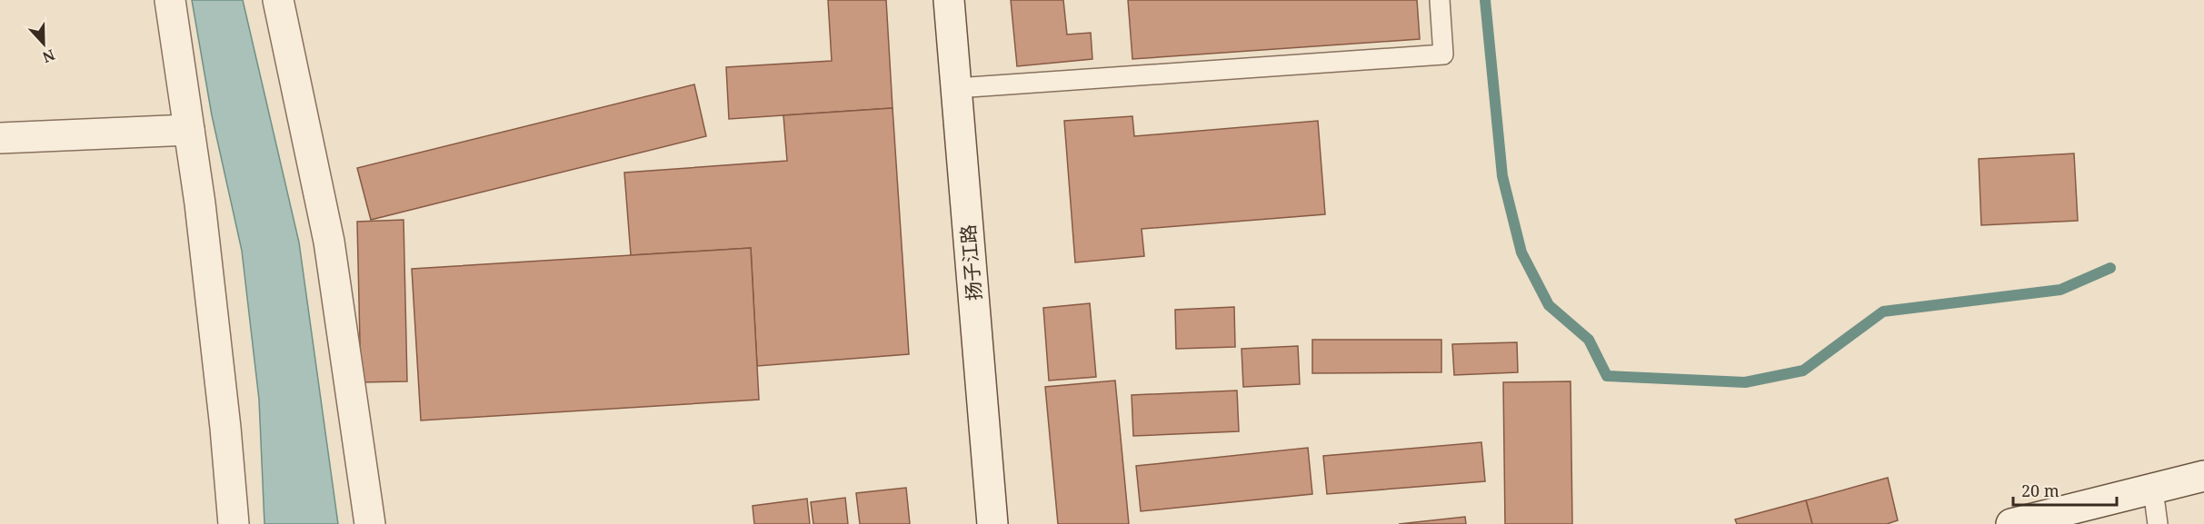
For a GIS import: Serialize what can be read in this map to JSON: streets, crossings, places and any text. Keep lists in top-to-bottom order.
{
  "streets": {
    "street": ["扬子江路"]
  },
  "scale_bar": "20 m",
  "north": "bottom"
}
